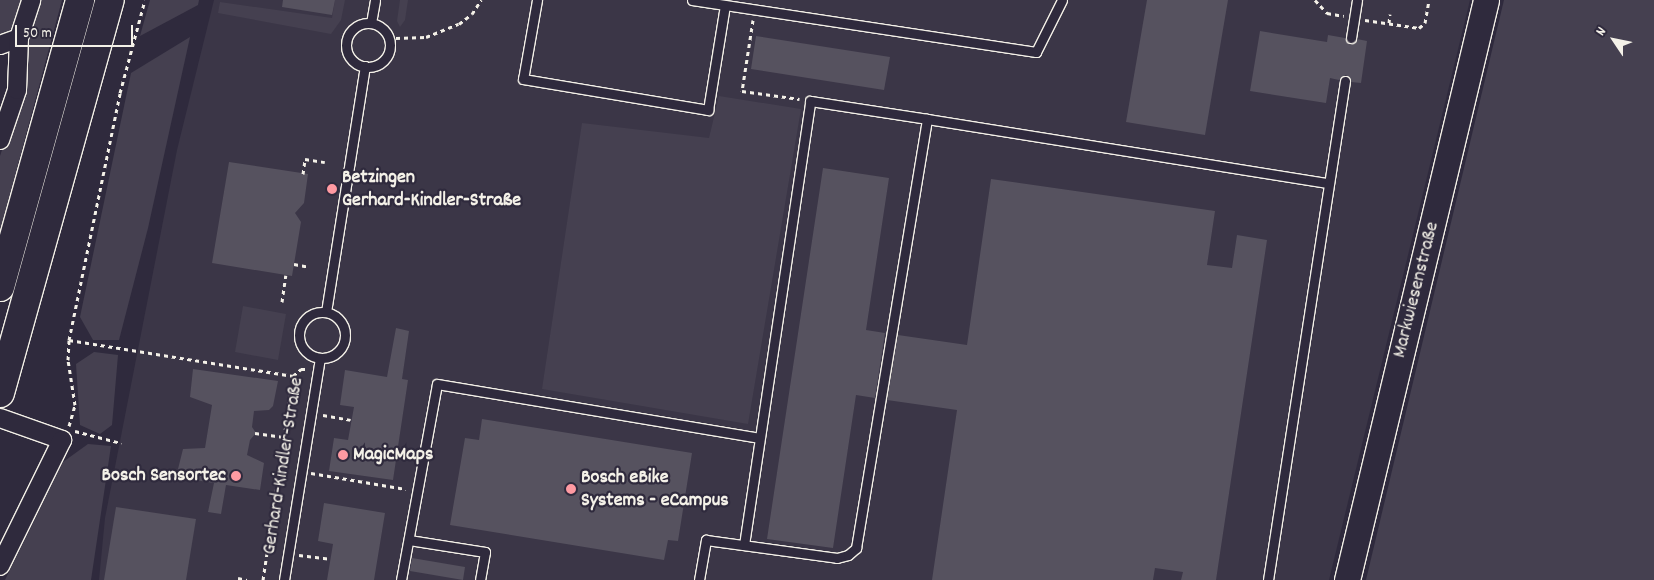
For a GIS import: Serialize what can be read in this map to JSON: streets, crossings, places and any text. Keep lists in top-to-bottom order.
{
  "streets": {
    "street": ["Markwiesenstraße"],
    "lane": ["Gerhard-Kindler-Straße"]
  },
  "places": [
    "Betzingen Gerhard-Kindler-Straße",
    "MagicMaps",
    "Bosch Sensortec",
    "Bosch eBike Systems - eCampus"
  ],
  "scale_bar": "50 m",
  "north": "top left"
}
